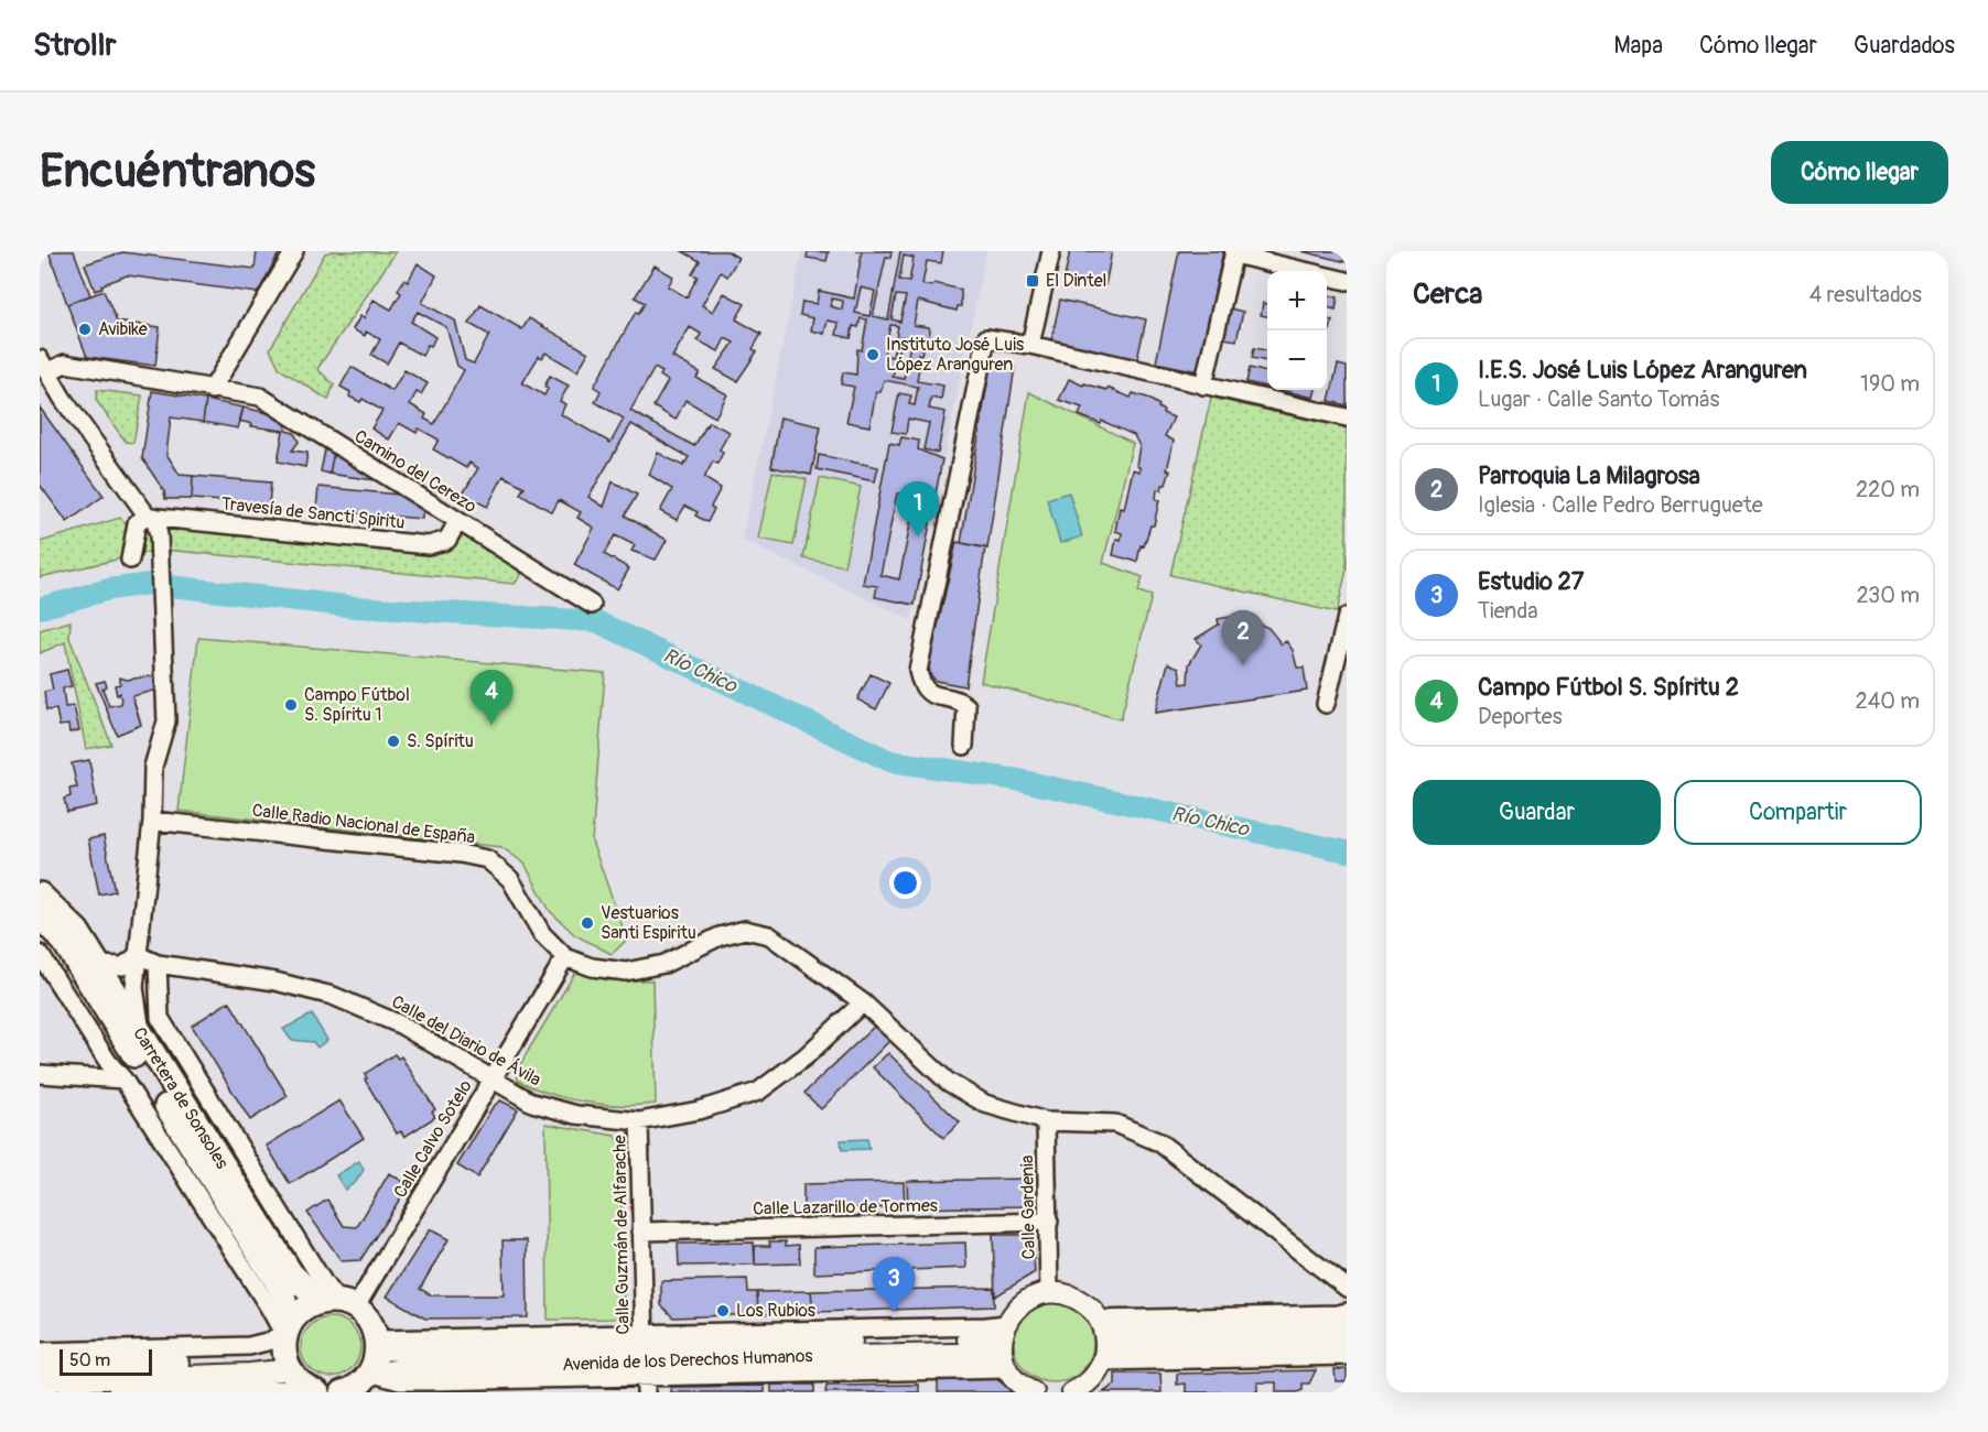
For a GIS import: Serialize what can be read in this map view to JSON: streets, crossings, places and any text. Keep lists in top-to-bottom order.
{
  "streets": {
    "highway": ["Carretera de Sonsoles"],
    "main road": ["Avenida de los Derechos Humanos"],
    "street": [
      "Camino del Cerezo",
      "Travesía de Sancti Spiritu",
      "Calle Radio Nacional de España",
      "Calle del Diario de Ávila",
      "Calle Calvo Sotelo",
      "Calle Lazarillo de Tormes",
      "Calle Gardenia",
      "Calle Guzmán de Alfarache"
    ]
  },
  "crossings": [
    ["Camino del Cerezo", "Travesía de Sancti Spiritu"],
    ["Calle Radio Nacional de España", "Calle del Diario de Ávila"],
    ["Calle Radio Nacional de España", "Calle Calvo Sotelo"],
    ["Calle Radio Nacional de España", "Calle Gardenia"],
    ["Calle del Diario de Ávila", "Carretera de Sonsoles"],
    ["Calle del Diario de Ávila", "Calle Calvo Sotelo"],
    ["Calle del Diario de Ávila", "Calle Guzmán de Alfarache"],
    ["Carretera de Sonsoles", "Calle Calvo Sotelo"],
    ["Calle Lazarillo de Tormes", "Calle Gardenia"],
    ["Calle Lazarillo de Tormes", "Calle Guzmán de Alfarache"],
    ["Calle Guzmán de Alfarache", "Avenida de los Derechos Humanos"]
  ],
  "water": ["Río Chico"],
  "places": {
    "transit": ["El Dintel"],
    "other": [
      "Avibike",
      "Instituto José Luis López Aranguren",
      "Campo Fútbol S. Spíritu 1",
      "S. Spíritu",
      "Vestuarios Santi Espiritu",
      "Los Rubios"
    ]
  },
  "scale_bar": "50 m",
  "page": {
    "header": "Strollr",
    "nav": ["Mapa", "Cómo llegar", "Guardados"],
    "buttons": [
      "Cómo llegar",
      ["Guardar", "Compartir"]
    ],
    "title": "Encuéntranos",
    "heading": ["Cerca", "4 resultados"],
    "map_buttons": ["+", "−"],
    "list": [
      {
        "mark": "1",
        "name": "I.E.S. José Luis López Aranguren",
        "note": "Lugar · Calle Santo Tomás",
        "value": "190 m"
      },
      {
        "mark": "2",
        "name": "Parroquia La Milagrosa",
        "note": "Iglesia · Calle Pedro Berruguete",
        "value": "220 m"
      },
      {
        "mark": "3",
        "name": "Estudio 27",
        "note": "Tienda",
        "value": "230 m"
      },
      {
        "mark": "4",
        "name": "Campo Fútbol S. Spíritu 2",
        "note": "Deportes",
        "value": "240 m"
      }
    ],
    "pins": [
      "1",
      "2",
      "4",
      "3"
    ],
    "scale": "50 m"
  }
}
